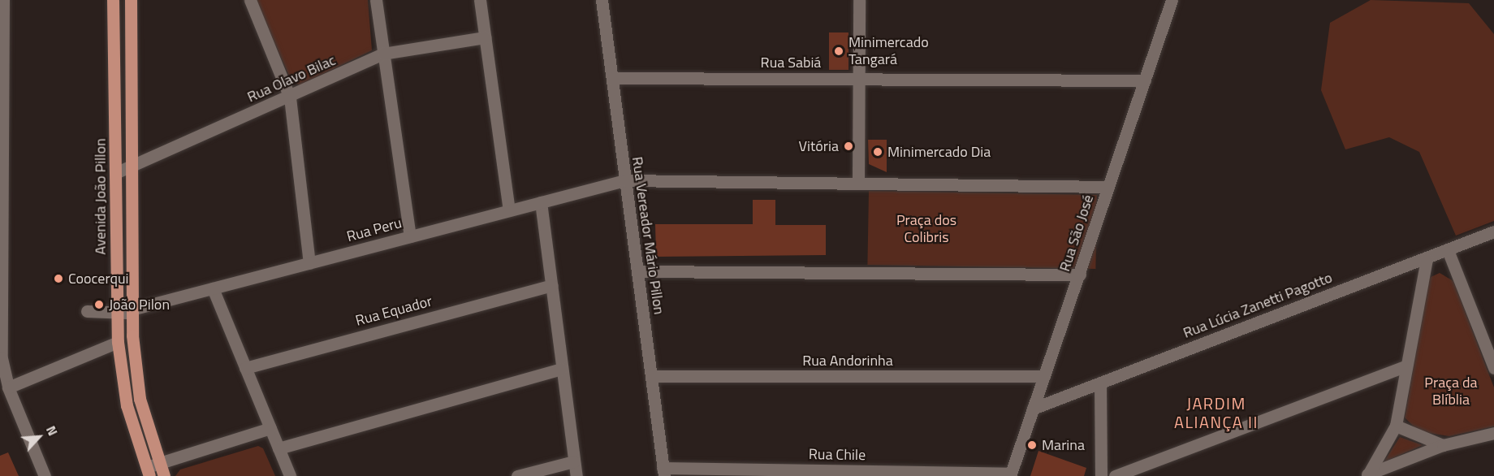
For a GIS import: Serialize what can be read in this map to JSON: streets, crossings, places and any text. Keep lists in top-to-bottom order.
{
  "streets": {
    "main road": ["Avenida João Pillon"],
    "street": [
      "Rua Sabiá",
      "Rua Olavo Bilac",
      "Rua Peru",
      "Rua São José",
      "Rua Vereador Mário Pillon",
      "Rua Lúcia Zanetti Pagotto",
      "Rua Equador",
      "Rua Andorinha",
      "Rua Chile"
    ]
  },
  "crossings": [
    ["Rua Sabiá", "Rua São José"],
    ["Rua Sabiá", "Rua Vereador Mário Pillon"],
    ["Rua Olavo Bilac", "Avenida João Pillon"],
    ["Rua Peru", "Rua Vereador Mário Pillon"],
    ["Rua São José", "Rua Lúcia Zanetti Pagotto"],
    ["Rua São José", "Rua Andorinha"],
    ["Rua São José", "Rua Chile"],
    ["Rua Vereador Mário Pillon", "Rua Andorinha"],
    ["Rua Vereador Mário Pillon", "Rua Chile"]
  ],
  "districts": ["JARDIM ALIANÇA II"],
  "parks": ["Praça dos Colibris", "Praça da Blíblia"],
  "places": [
    "Minimercado Tangará",
    "Vitória",
    "Minimercado Dia",
    "Coocerqui",
    "João Pilon",
    "Marina"
  ],
  "north": "top right"
}
